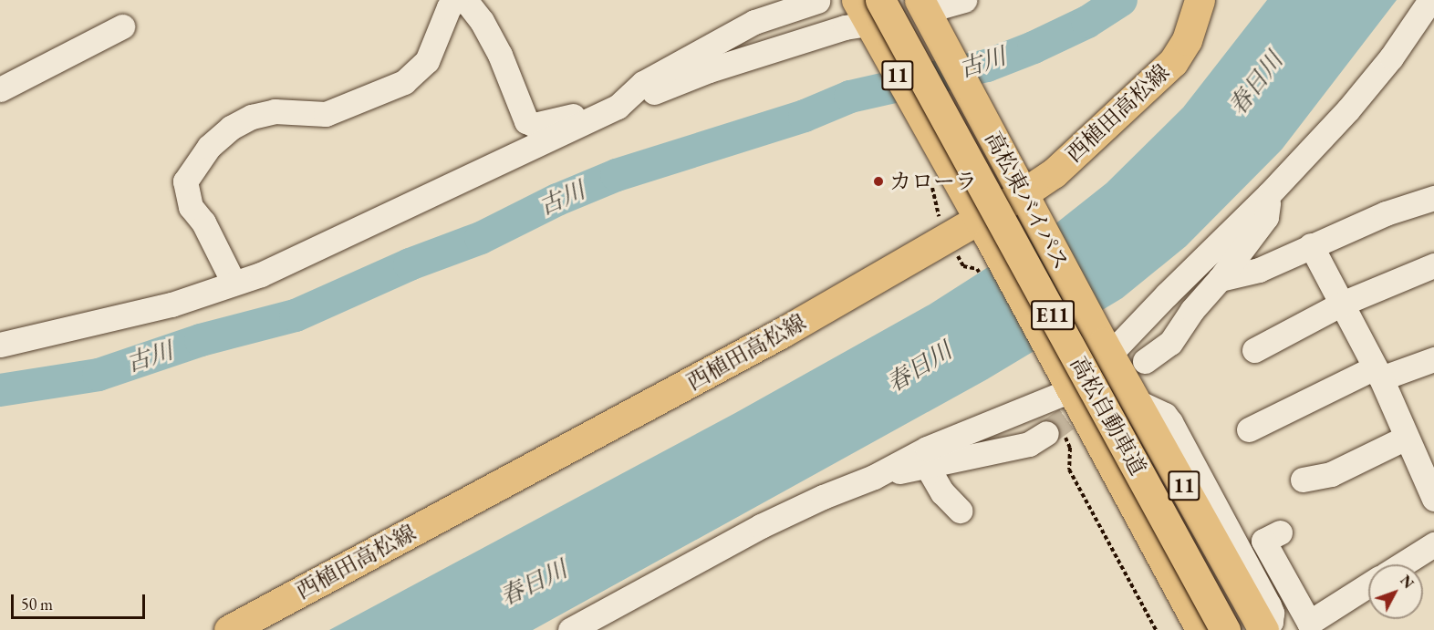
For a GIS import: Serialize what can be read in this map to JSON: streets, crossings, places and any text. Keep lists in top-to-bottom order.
{
  "streets": {
    "main road": [
      "11",
      "西植田高松線",
      "高松東バイパス",
      "E11",
      "高松自動車道"
    ]
  },
  "crossings": [
    ["11", "西植田高松線"],
    ["11", "高松自動車道"],
    ["西植田高松線", "高松東バイパス"],
    ["高松東バイパス", "高松自動車道"]
  ],
  "water": ["古川", "春日川"],
  "places": ["カローラ"],
  "scale_bar": "50 m",
  "north": "top right"
}
